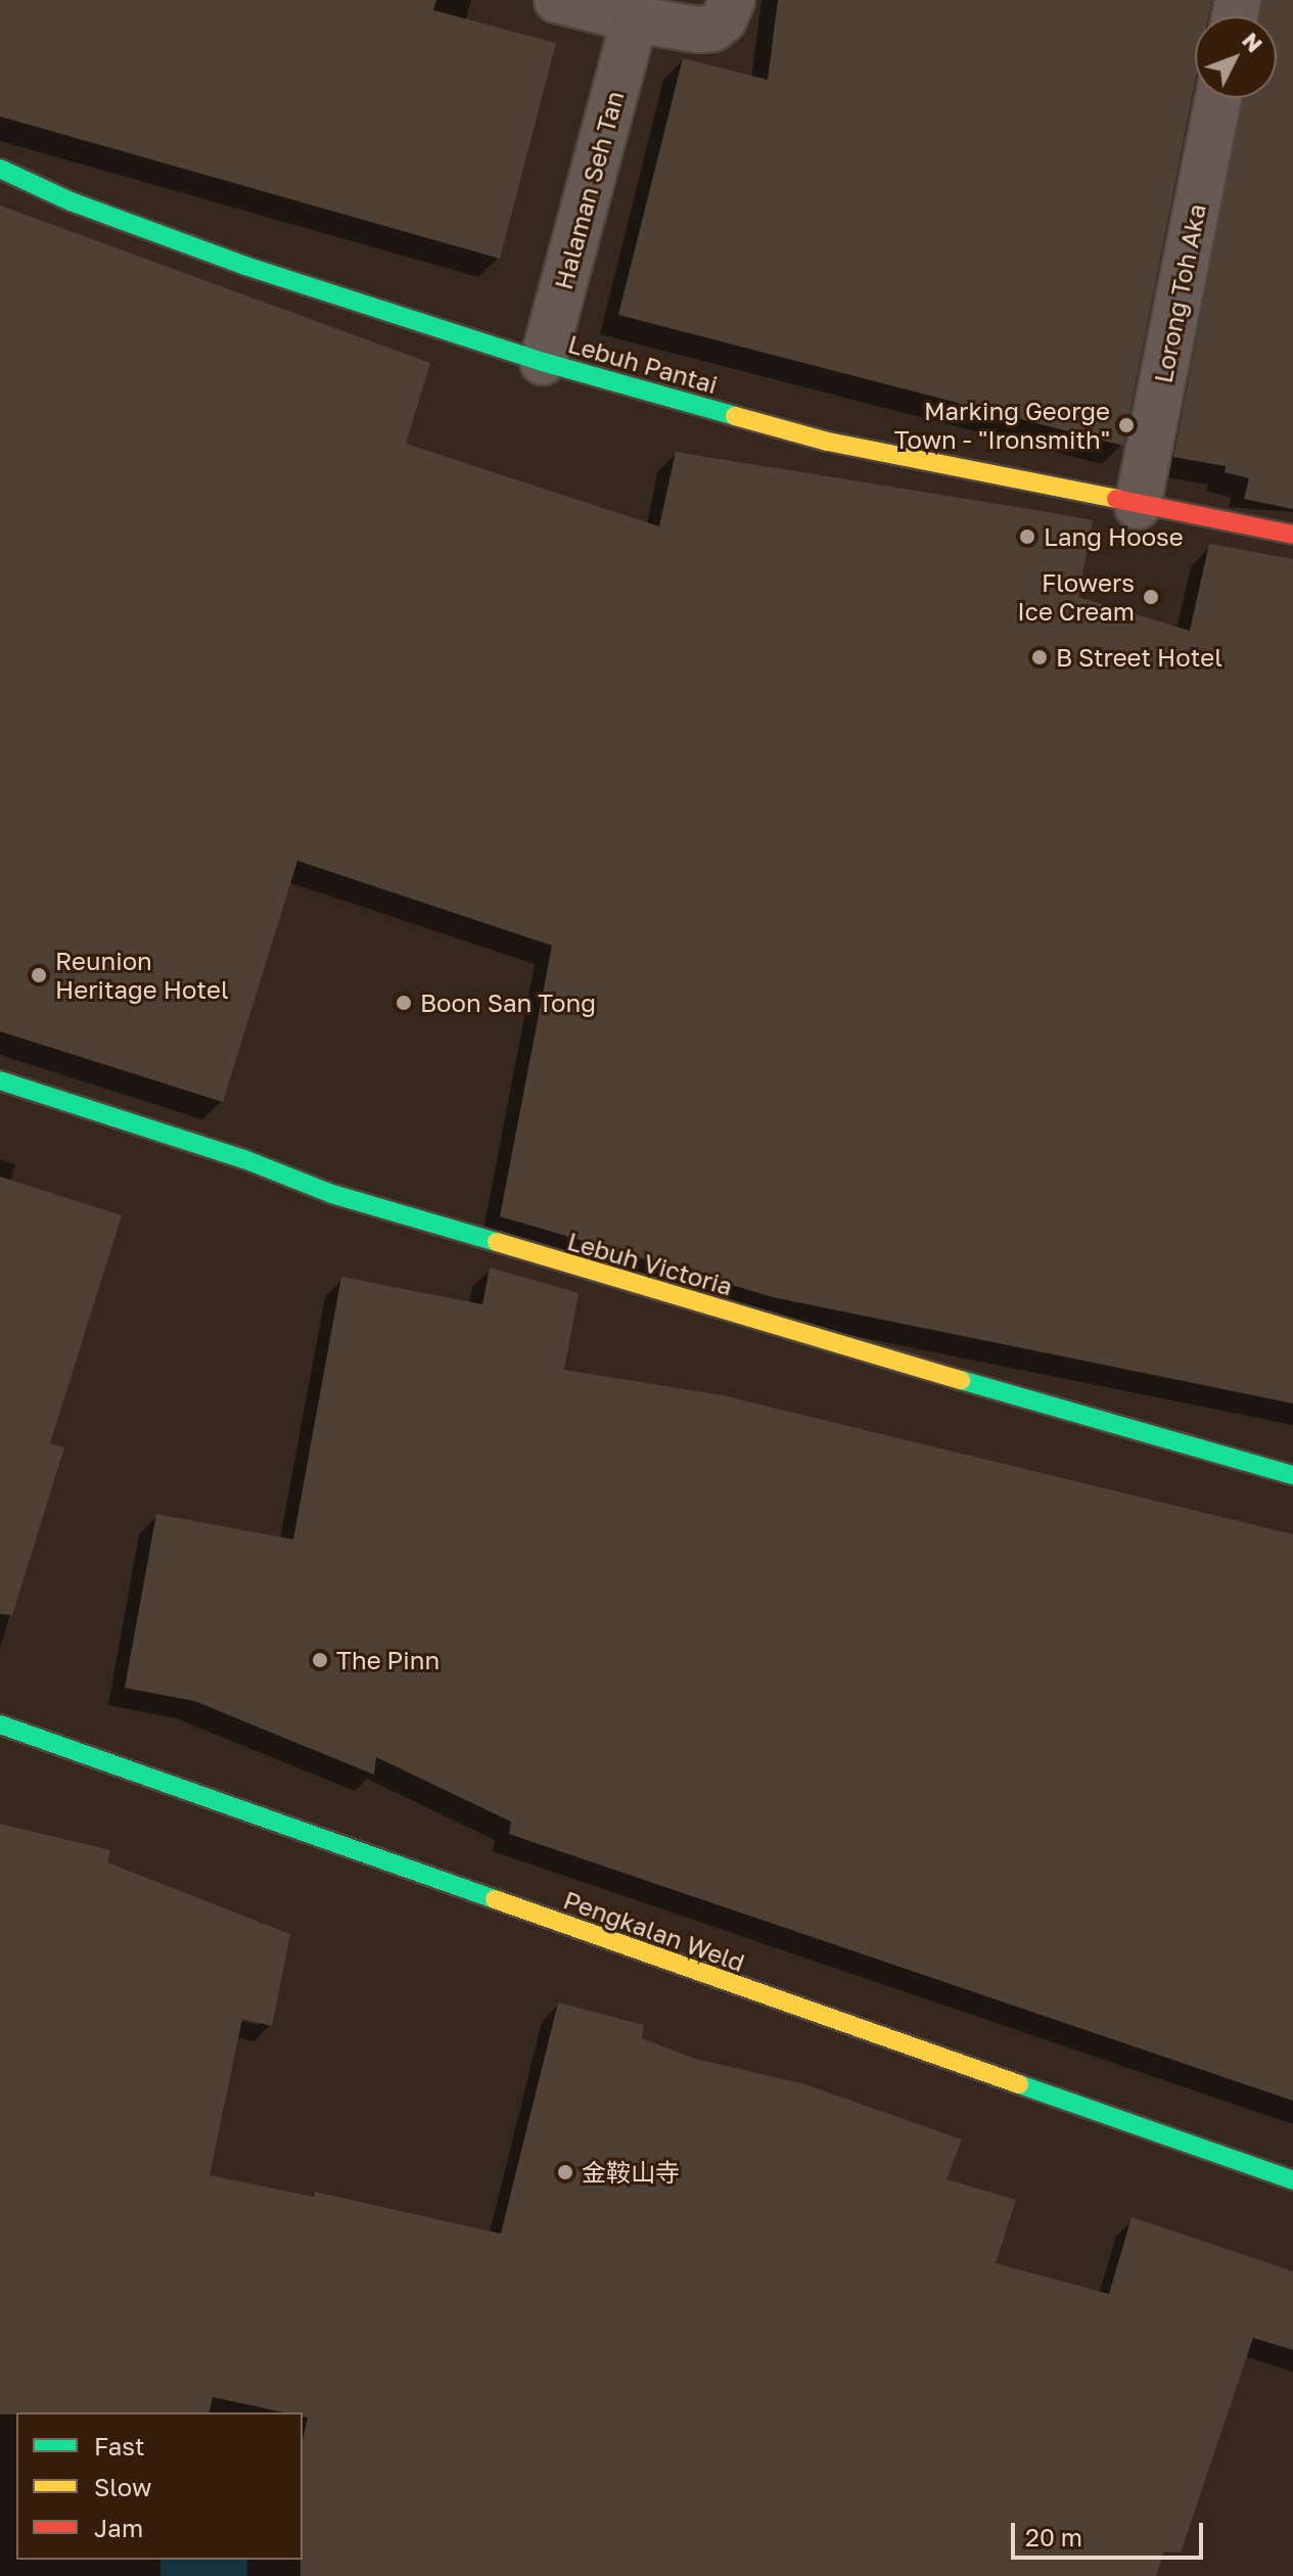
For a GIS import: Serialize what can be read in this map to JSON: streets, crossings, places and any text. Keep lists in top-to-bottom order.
{
  "streets": {
    "street": [
      "Halaman Seh Tan",
      "Lorong Toh Aka",
      "Lebuh Pantai",
      "Lebuh Victoria",
      "Pengkalan Weld"
    ]
  },
  "crossings": [
    ["Halaman Seh Tan", "Lebuh Pantai"],
    ["Lorong Toh Aka", "Lebuh Pantai"]
  ],
  "places": [
    "Marking George Town - \"Ironsmith\"",
    "Lang Hoose",
    "Flowers Ice Cream",
    "B Street Hotel",
    "Reunion Heritage Hotel",
    "Boon San Tong",
    "The Pinn",
    "金鞍山寺"
  ],
  "legend": ["Fast", "Slow", "Jam"],
  "scale_bar": "20 m",
  "north": "top right"
}
